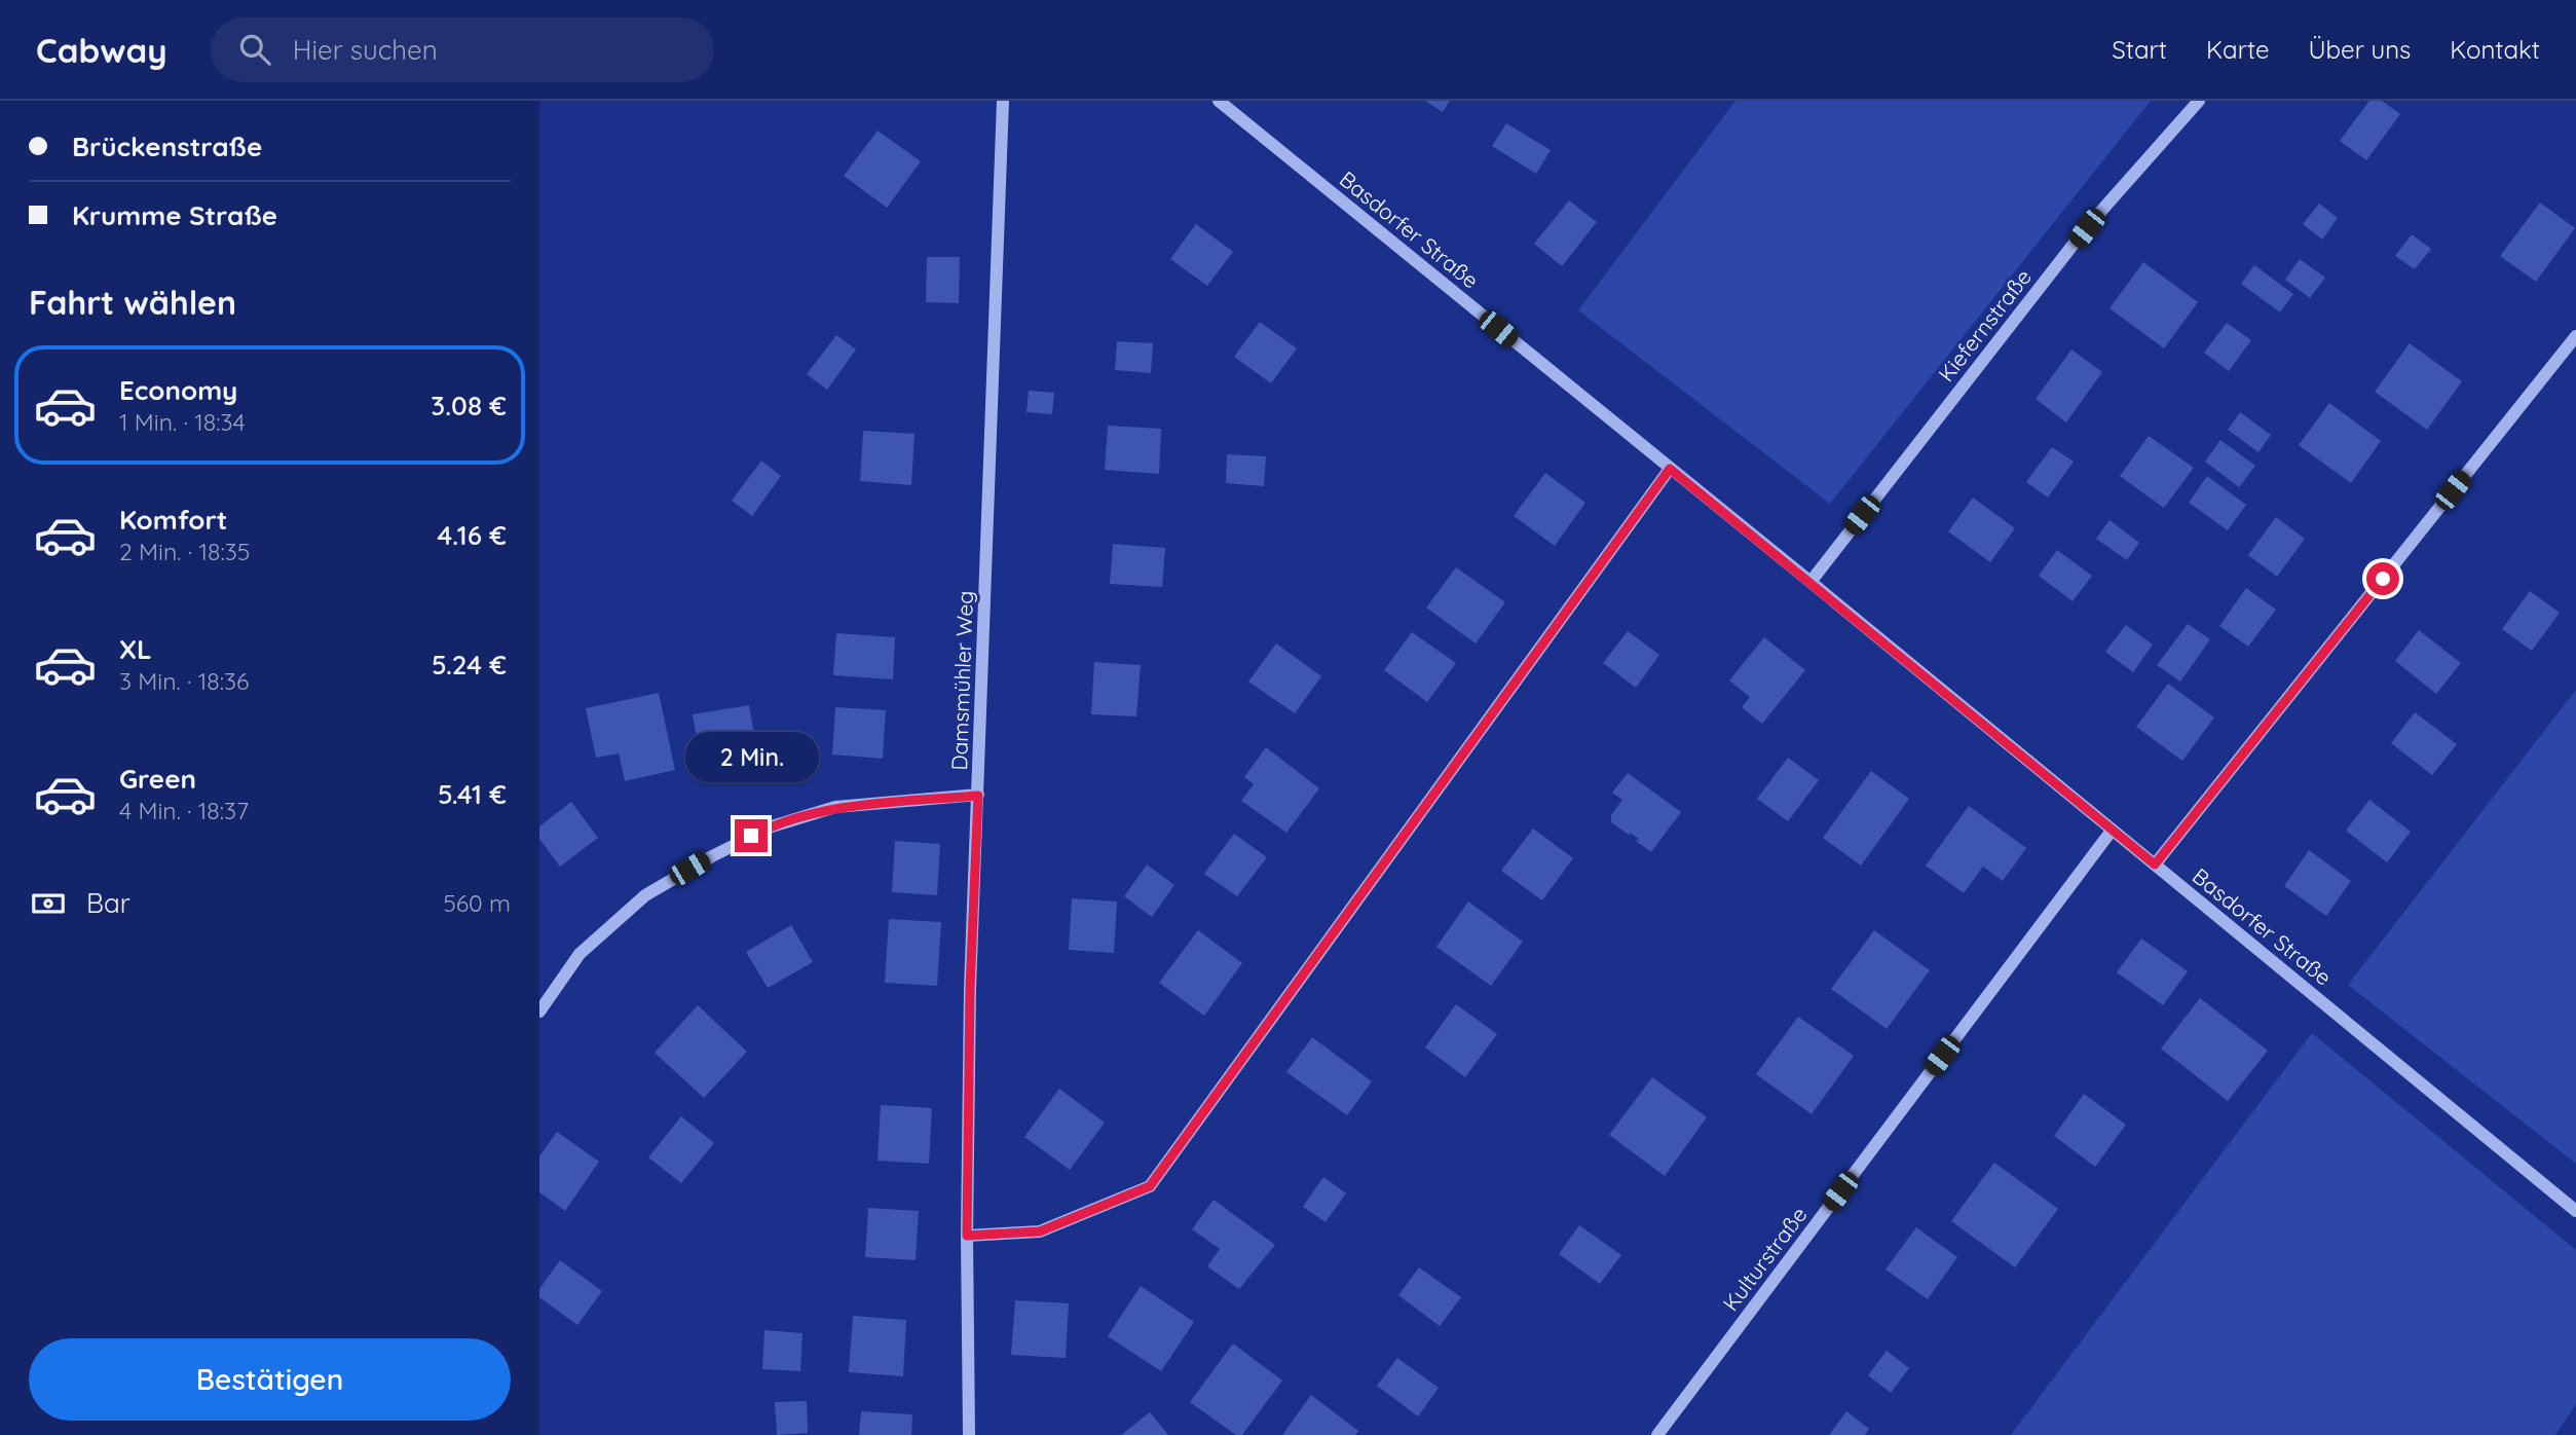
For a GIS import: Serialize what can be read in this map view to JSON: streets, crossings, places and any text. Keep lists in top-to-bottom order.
{
  "streets": {
    "street": [
      "Basdorfer Straße",
      "Kiefernstraße",
      "Damsmühler Weg",
      "Kulturstraße"
    ]
  },
  "crossings": [
    ["Basdorfer Straße", "Kiefernstraße"],
    ["Basdorfer Straße", "Kulturstraße"]
  ],
  "page": {
    "header": "Cabway",
    "search": "Hier suchen",
    "nav": [
      "Start",
      "Karte",
      "Über uns",
      "Kontakt"
    ],
    "banner": ["Brückenstraße", "Krumme Straße"],
    "heading": "Fahrt wählen",
    "list": [
      {
        "name": "Economy",
        "note": "1 Min. · 18:34",
        "value": "3.08 €"
      },
      {
        "name": "Komfort",
        "note": "2 Min. · 18:35",
        "value": "4.16 €"
      },
      {
        "name": "XL",
        "note": "3 Min. · 18:36",
        "value": "5.24 €"
      },
      {
        "name": "Green",
        "note": "4 Min. · 18:37",
        "value": "5.41 €"
      }
    ],
    "bubble": "2 Min.",
    "pay": ["Bar", "560 m"],
    "buttons": "Bestätigen"
  }
}
